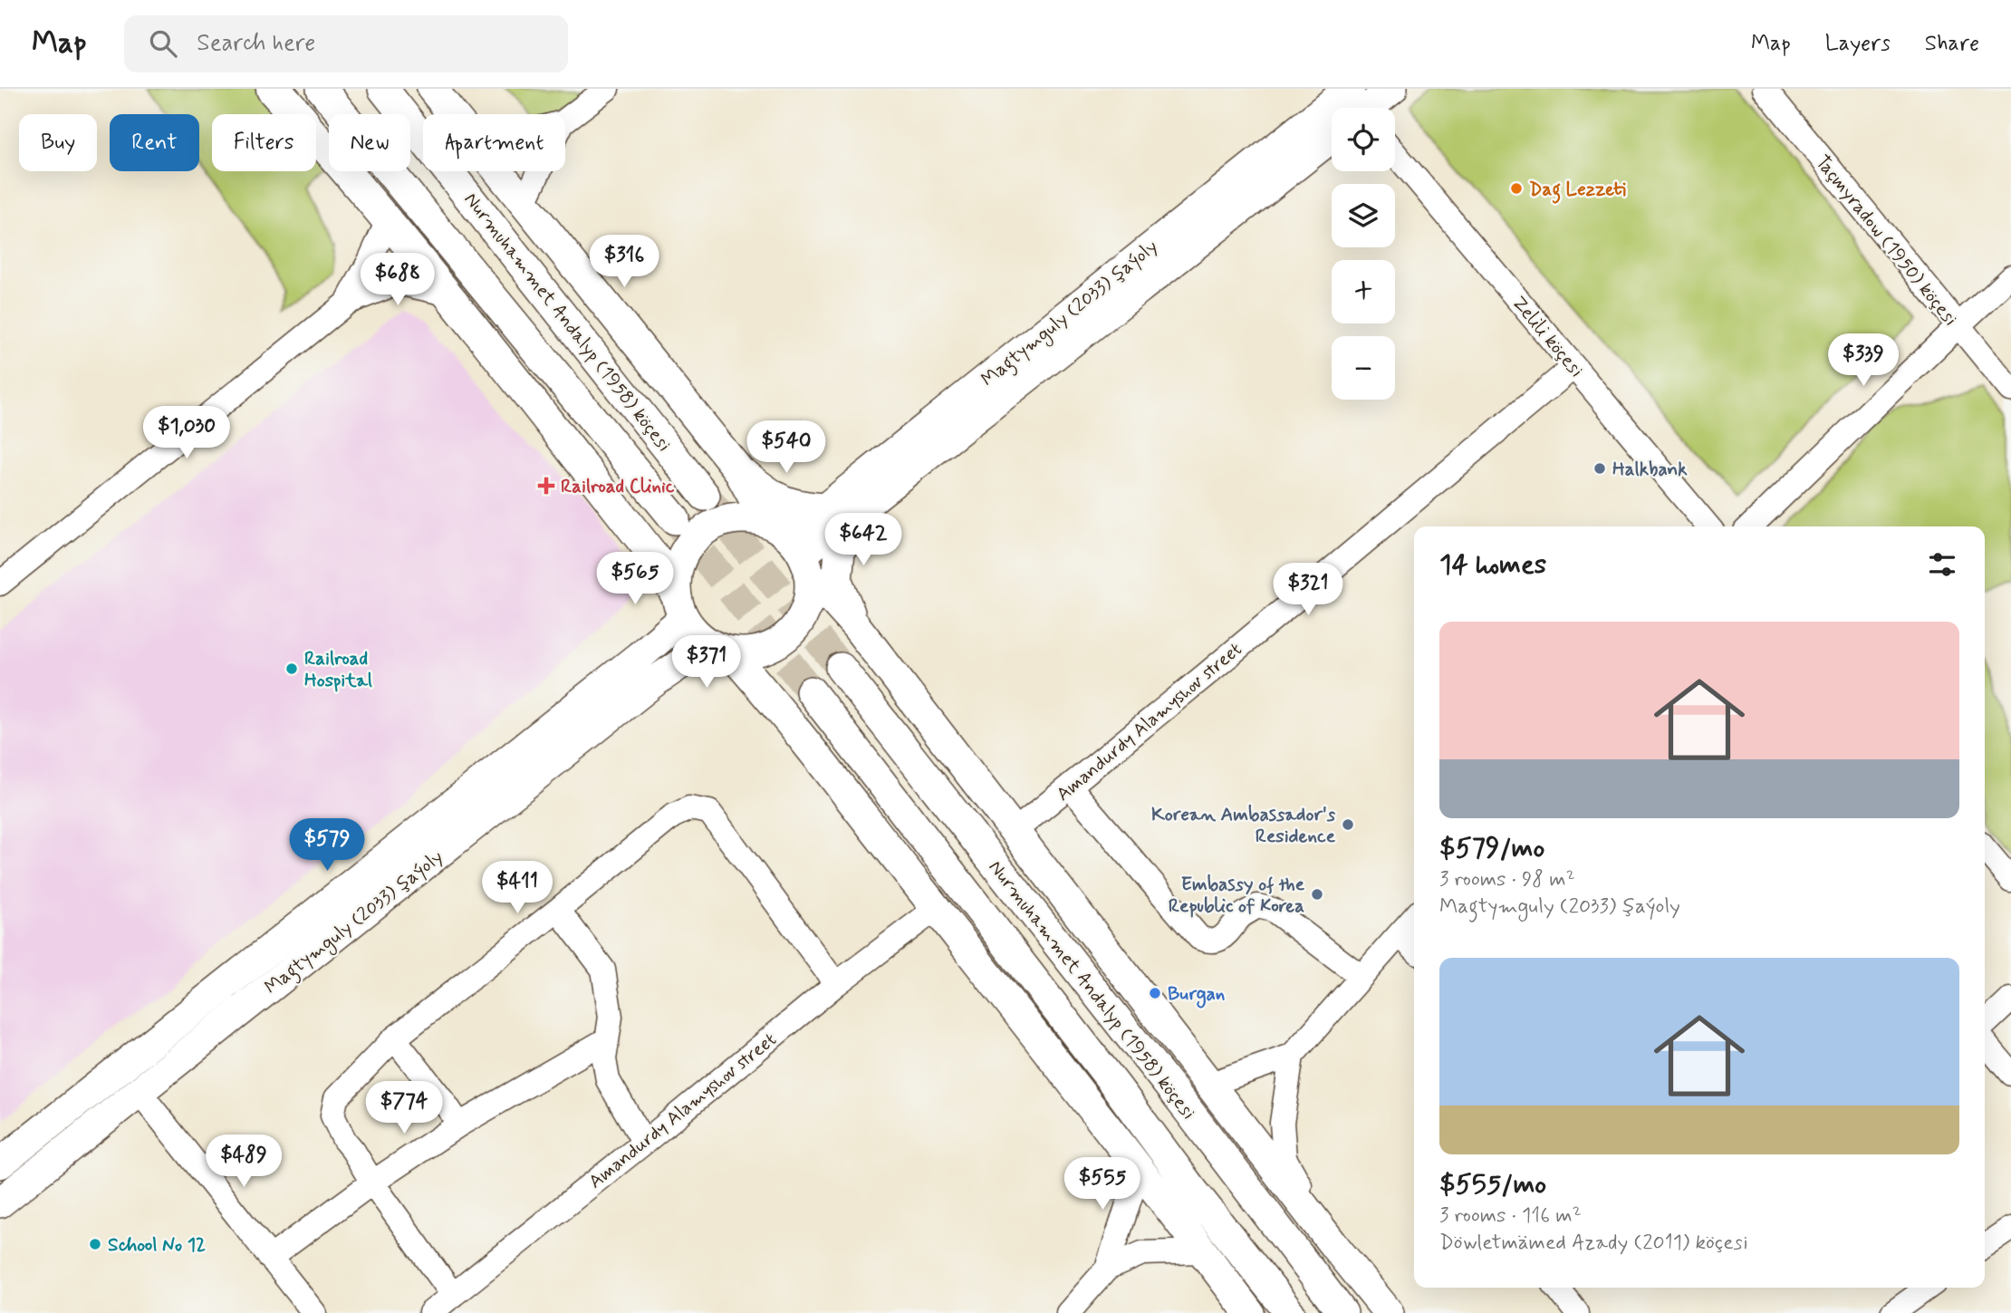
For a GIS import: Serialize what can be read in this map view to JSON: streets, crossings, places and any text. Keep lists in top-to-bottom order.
{
  "streets": {
    "main road": ["Magtymguly (2033) şaýoly", "Nurmuhammet Andalyp (1958) köçesi"],
    "street": ["Taçmyradow (1950) köçesi", "Zelili köçesi", "Amandurdy Alamyshov street"]
  },
  "crossings": [
    ["Zelili köçesi", "Amandurdy Alamyshov street"]
  ],
  "places": {
    "other": [
      "Dag Lezzeti",
      "Halkbank",
      "Railroad Hospital",
      "Korean Ambassador's Residence",
      "Embassy of the Republic of Korea",
      "Burgan",
      "School No 12"
    ],
    "health": ["Railroad Clinic"]
  },
  "page": {
    "header": "Map",
    "search": "Search here",
    "nav": ["Map", "Layers", "Share"],
    "map_buttons": ["+", "−"],
    "chip": [
      "Buy",
      "Rent",
      "Filters",
      "New",
      "Apartment"
    ],
    "price": [
      "$316",
      "$688",
      "$339",
      "$1,030",
      "$540",
      "$642",
      "$565",
      "$321",
      "$371",
      "$579",
      "$411",
      "$774",
      "$489",
      "$555"
    ],
    "heading": "14 homes",
    "list": [
      {
        "name": "$579/mo",
        "note": "3 rooms · 98 m² · Magtymguly (2033) şaýoly"
      },
      {
        "name": "$555/mo",
        "note": "3 rooms · 116 m² · Döwletmämed Azady (2011) köçesi"
      }
    ]
  }
}
